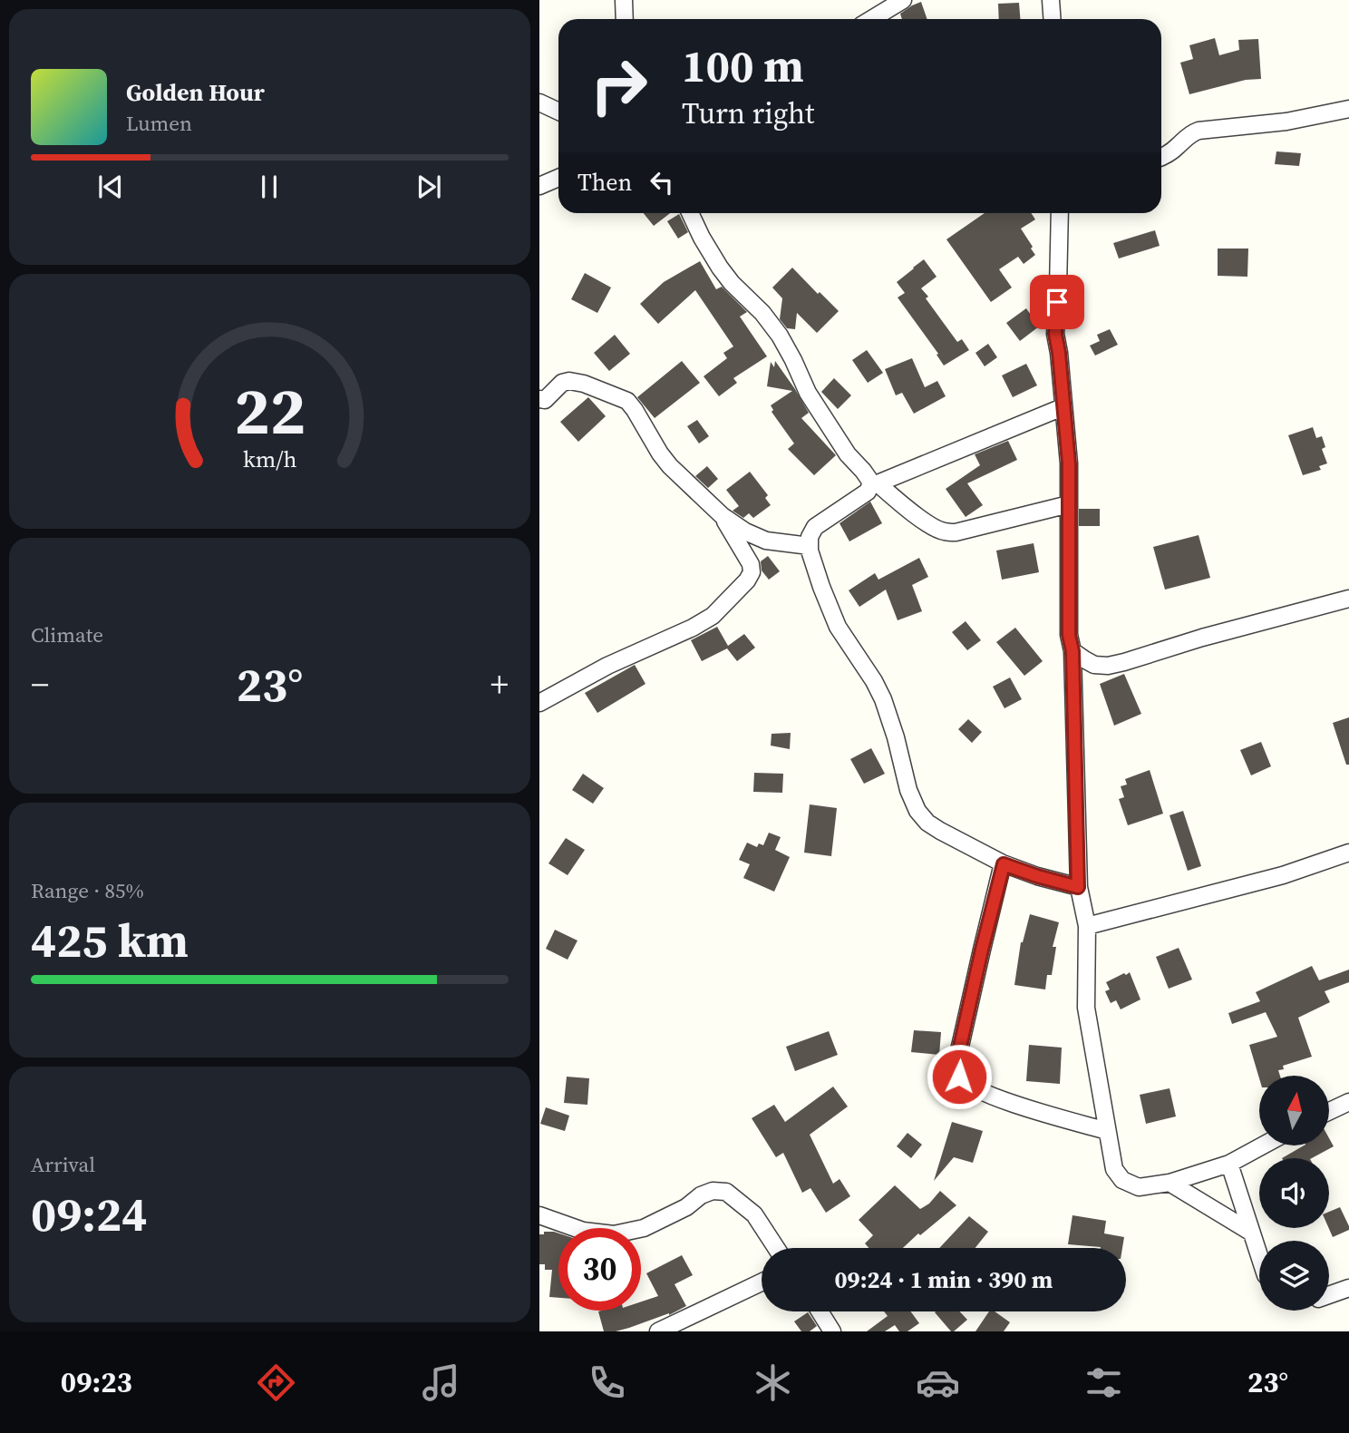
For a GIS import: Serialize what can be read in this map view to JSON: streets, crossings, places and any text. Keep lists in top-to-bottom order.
{
  "north": "top",
  "page": {
    "turn": ["100 m", "Turn right"],
    "song": ["Golden Hour", "Lumen"],
    "then": "Then",
    "tile": [
      "Climate",
      ["Range · 85%", "425 km"],
      ["Arrival", "09:24"]
    ],
    "heat": ["−", "23°", "+"],
    "limit": "30",
    "trip": "09:24 · 1 min · 390 m",
    "tabs": ["09:23", "23°"],
    "gauge": ["22", "km/h"]
  }
}
